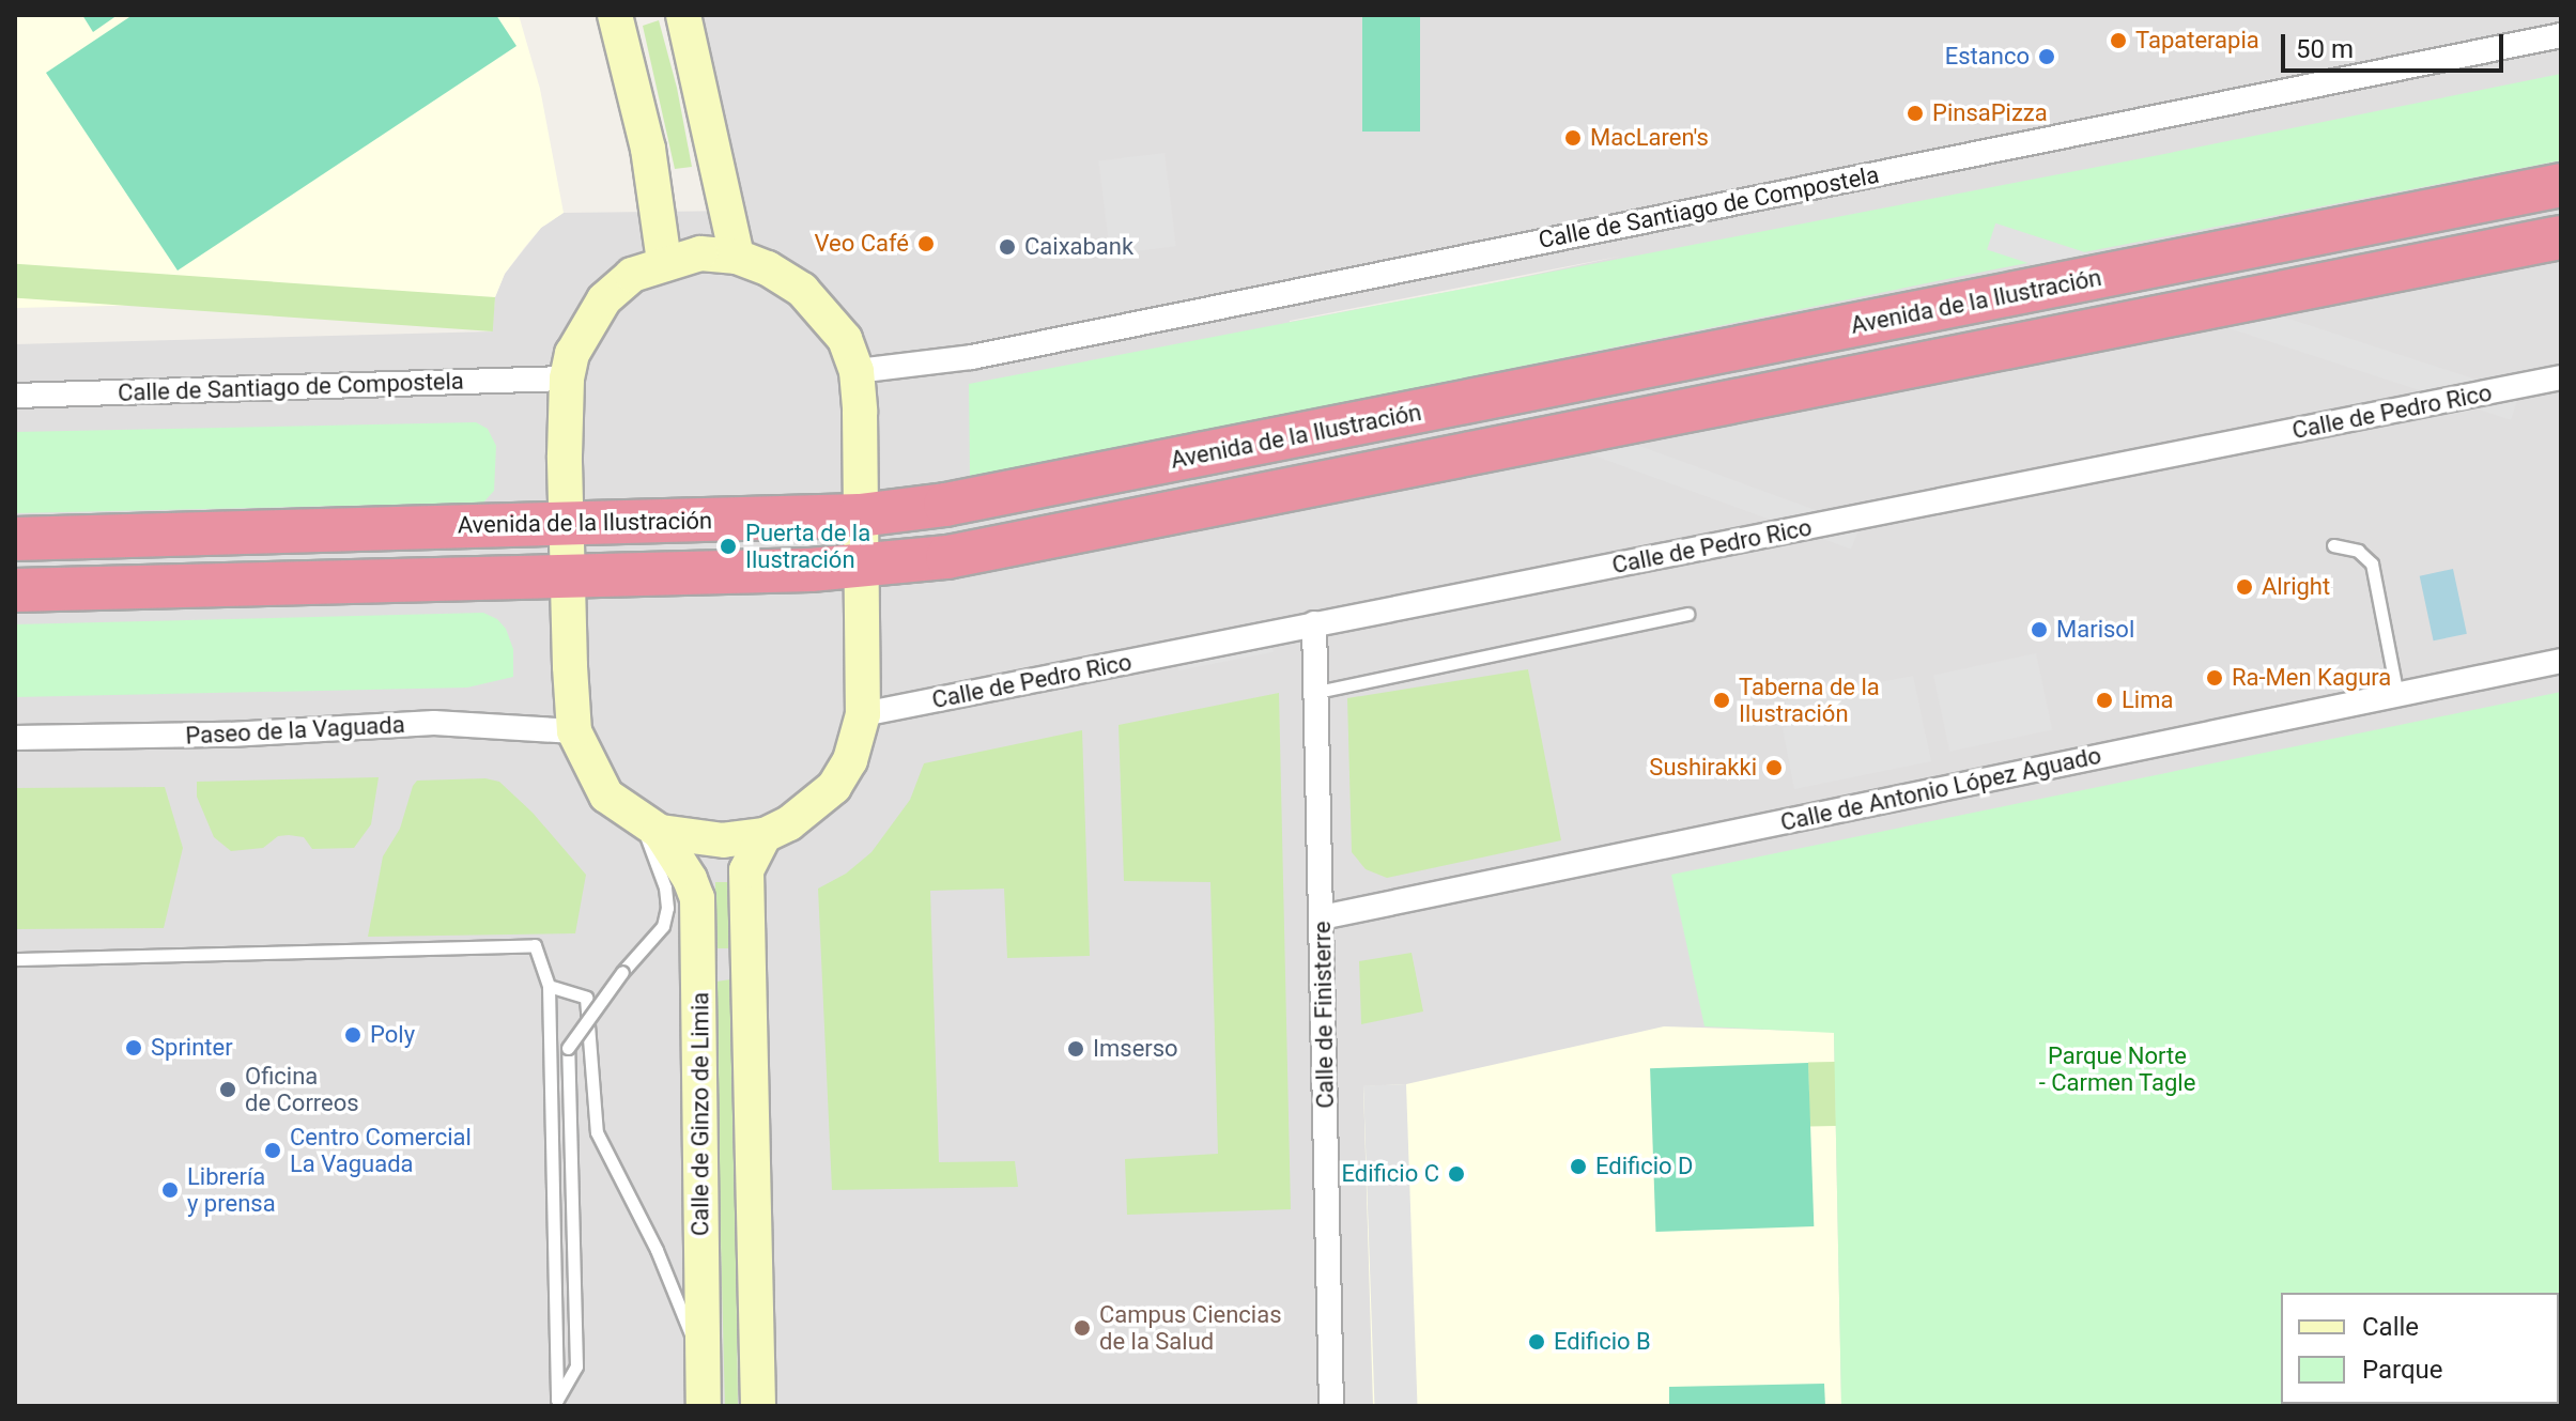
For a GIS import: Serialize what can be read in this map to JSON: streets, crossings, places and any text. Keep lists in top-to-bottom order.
{
  "streets": {
    "highway": ["Avenida de la Ilustración"],
    "main road": ["Calle de Ginzo de Limia"],
    "street": [
      "Calle de Santiago de Compostela",
      "Calle de Pedro Rico",
      "Paseo de la Vaguada",
      "Calle de Antonio López Aguado",
      "Calle de Finisterre"
    ]
  },
  "crossings": [
    ["Calle de Pedro Rico", "Calle de Finisterre"],
    ["Calle de Antonio López Aguado", "Calle de Finisterre"]
  ],
  "parks": ["Parque Norte - Carmen Tagle"],
  "places": [
    "Tapaterapia",
    "Estanco",
    "PinsaPizza",
    "MacLaren's",
    "Veo Café",
    "Caixabank",
    "Puerta de la Ilustración",
    "Alright",
    "Marisol",
    "Ra-Men Kagura",
    "Taberna de la Ilustración",
    "Lima",
    "Sushirakki",
    "Poly",
    "Sprinter",
    "Imserso",
    "Oficina de Correos",
    "Centro Comercial La Vaguada",
    "Edificio D",
    "Edificio C",
    "Librería y prensa",
    "Campus Ciencias de la Salud",
    "Edificio B"
  ],
  "legend": ["Calle", "Parque"],
  "scale_bar": "50 m"
}
